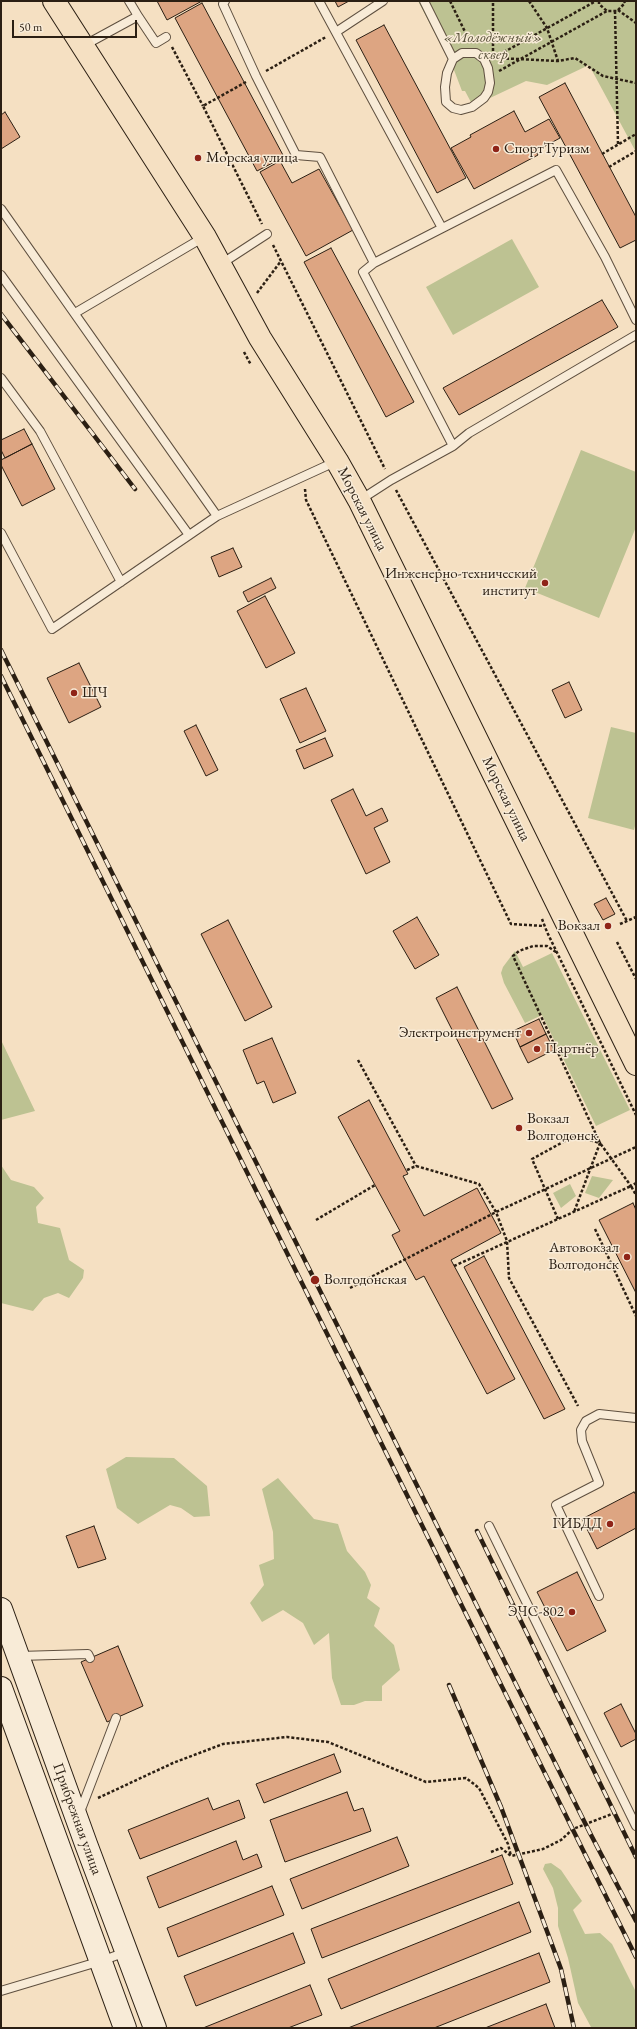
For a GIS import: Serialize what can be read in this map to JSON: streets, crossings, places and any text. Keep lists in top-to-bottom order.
{
  "streets": {
    "main road": ["Морская улица", "Прибрежная улица"]
  },
  "parks": ["«Молодёжный» сквер"],
  "places": [
    "СпортТуризм",
    "Морская улица",
    "Инженерно-технический институт",
    "ШЧ",
    "Вокзал",
    "Электроинструмент",
    "Партнёр",
    "Вокзал Волгодонск",
    "Автовокзал Волгодонск",
    "Волгодонская",
    "ГИБДД",
    "ЭЧС-802"
  ],
  "scale_bar": "50 m"
}
